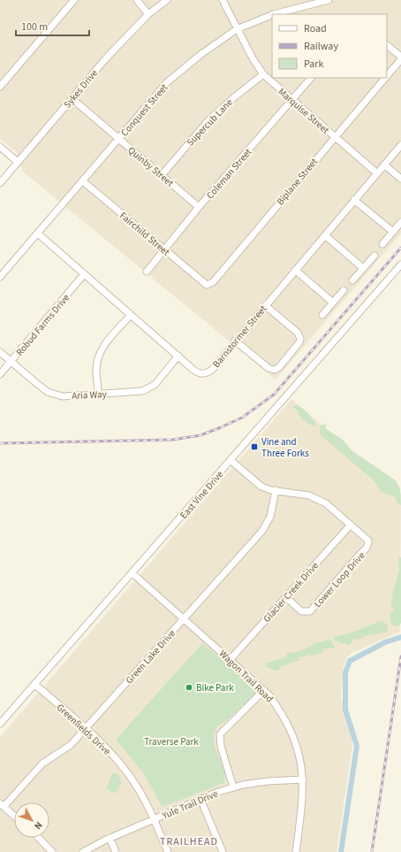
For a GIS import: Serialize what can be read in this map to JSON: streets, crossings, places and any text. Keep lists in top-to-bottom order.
{
  "streets": {
    "street": [
      "Sykes Drive",
      "Conquest Street",
      "Marquise Street",
      "Supercub Lane",
      "Quinby Street",
      "Coleman Street",
      "Biplane Street",
      "Fairchild Street",
      "Robud Farms Drive",
      "Barnstormer Street",
      "Aria Way",
      "East Vine Drive",
      "Lower Loop Drive",
      "Glacier Creek Drive",
      "Green Lake Drive",
      "Wagon Trail Road",
      "Greenfields Drive",
      "Yule Trail Drive"
    ]
  },
  "crossings": [
    ["Sykes Drive", "Quinby Street"],
    ["Conquest Street", "Marquise Street"],
    ["Conquest Street", "Quinby Street"],
    ["Conquest Street", "Fairchild Street"],
    ["Conquest Street", "Barnstormer Street"],
    ["Marquise Street", "Supercub Lane"],
    ["Marquise Street", "Coleman Street"],
    ["Marquise Street", "Biplane Street"],
    ["Marquise Street", "Barnstormer Street"],
    ["Supercub Lane", "Quinby Street"],
    ["Quinby Street", "Coleman Street"],
    ["Coleman Street", "Fairchild Street"],
    ["Biplane Street", "Fairchild Street"],
    ["Robud Farms Drive", "Barnstormer Street"],
    ["Robud Farms Drive", "Aria Way"],
    ["Barnstormer Street", "Aria Way"],
    ["East Vine Drive", "Wagon Trail Road"],
    ["East Vine Drive", "Greenfields Drive"],
    ["Lower Loop Drive", "Glacier Creek Drive"],
    ["Glacier Creek Drive", "Wagon Trail Road"],
    ["Green Lake Drive", "Wagon Trail Road"],
    ["Green Lake Drive", "Greenfields Drive"],
    ["Wagon Trail Road", "Yule Trail Drive"],
    ["Greenfields Drive", "Yule Trail Drive"]
  ],
  "districts": ["TRAILHEAD"],
  "parks": ["Traverse Park"],
  "places": {
    "transit": ["Vine and Three Forks"],
    "other": ["Bike Park"]
  },
  "legend": ["Road", "Railway", "Park"],
  "scale_bar": "100 m",
  "north": "bottom right"
}
